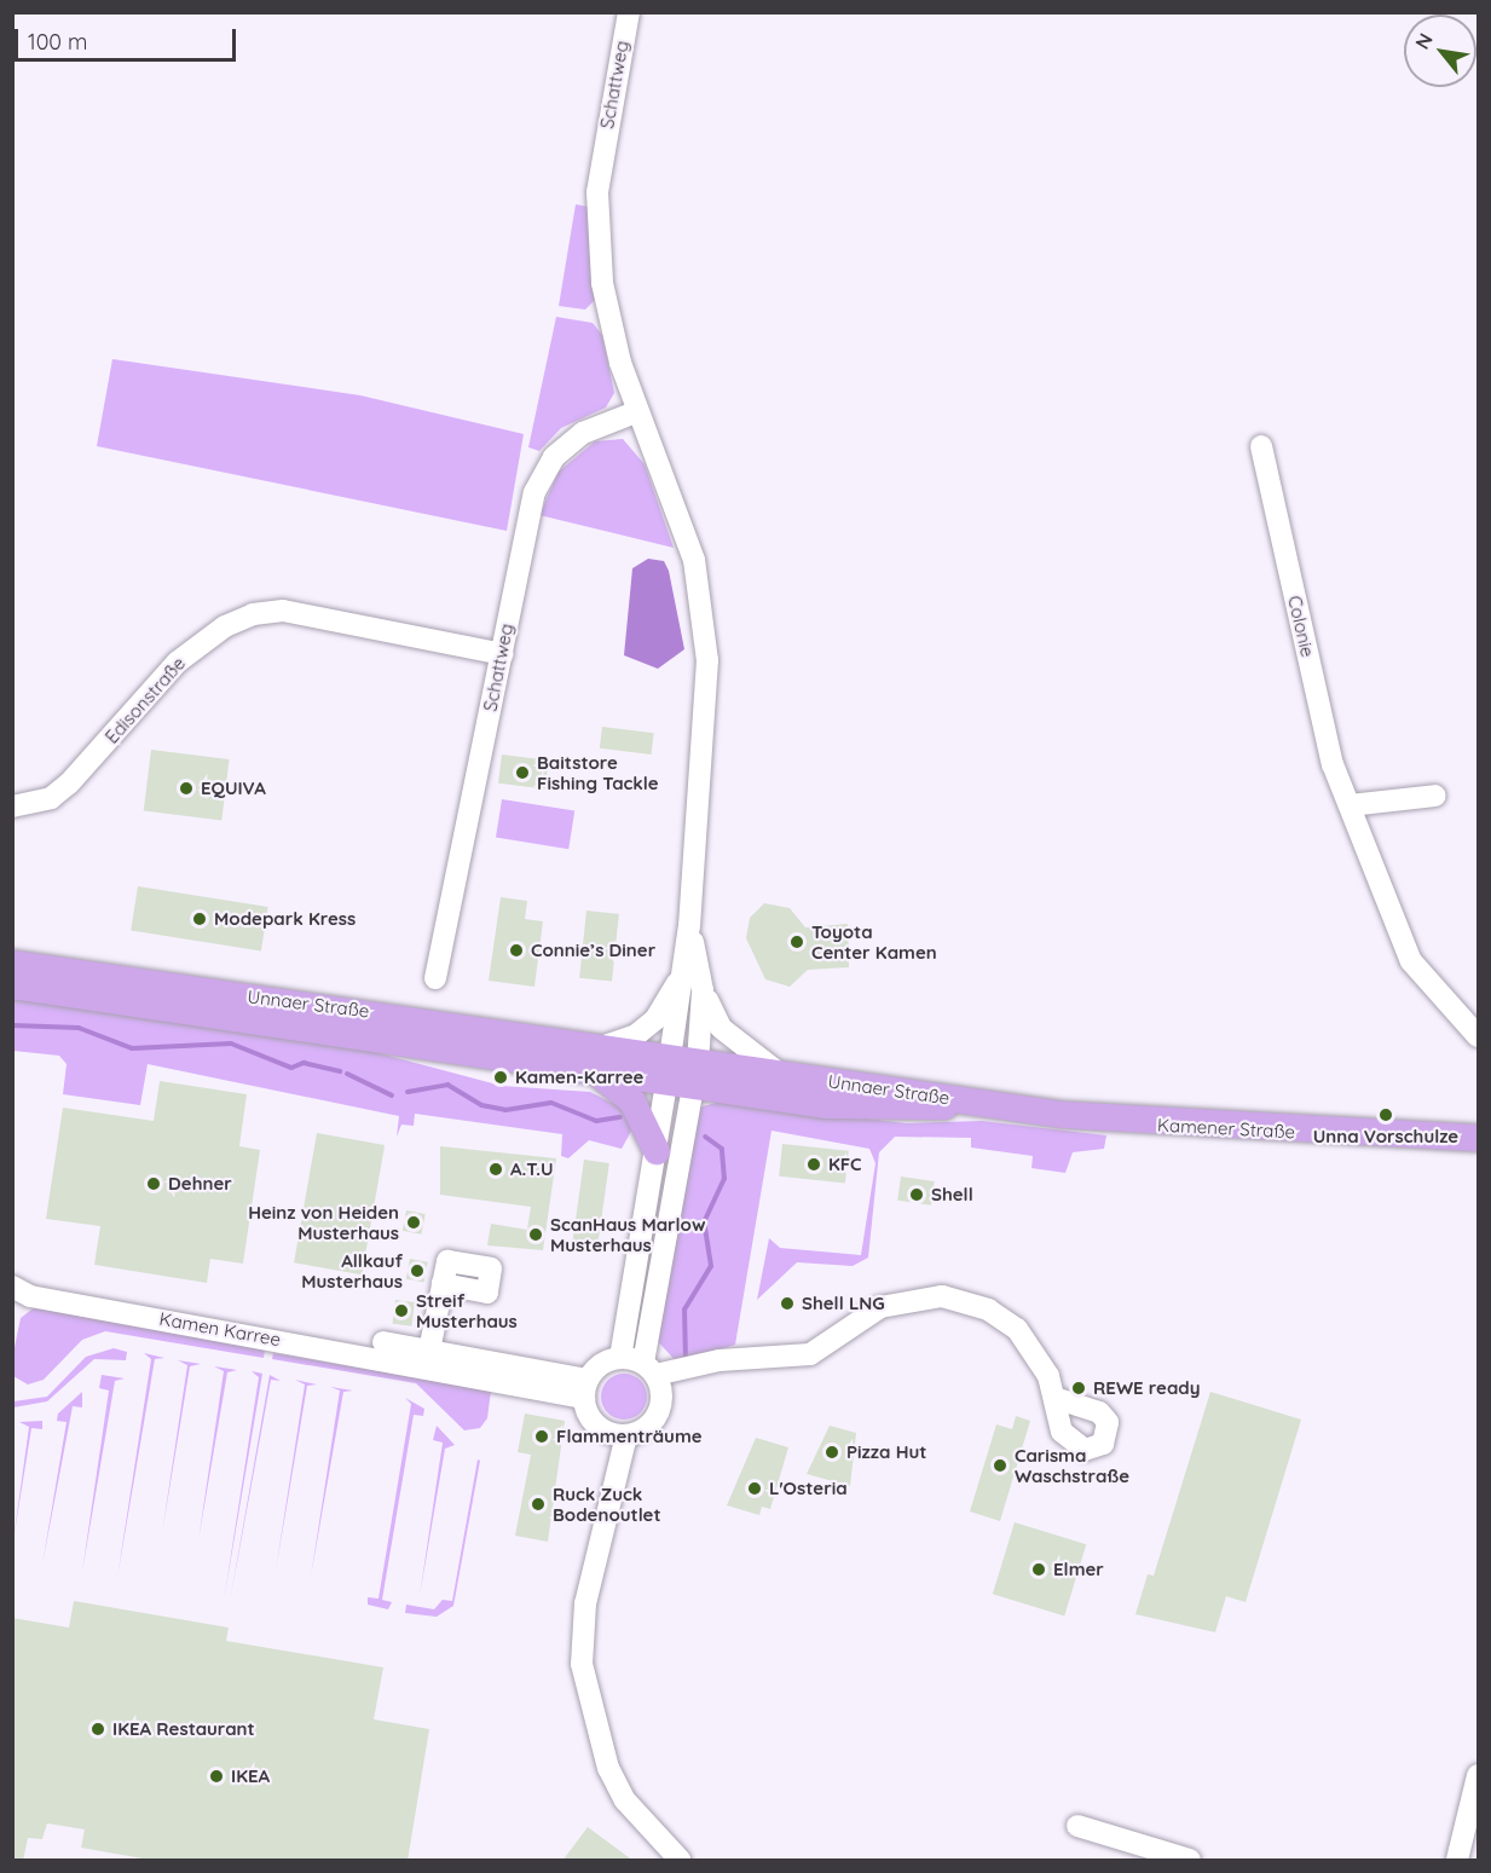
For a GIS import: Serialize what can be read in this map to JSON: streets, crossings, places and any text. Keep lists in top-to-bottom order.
{
  "streets": {
    "main road": ["Unnaer Straße", "Kamener Straße"],
    "street": [
      "Schattweg",
      "Colonie",
      "Edisonstraße",
      "Kamen Karree"
    ]
  },
  "crossings": [
    ["Schattweg", "Edisonstraße"],
    ["Schattweg", "Unnaer Straße"],
    ["Unnaer Straße", "Kamener Straße"]
  ],
  "places": [
    "Baitstore Fishing Tackle",
    "EQUIVA",
    "Modepark Kress",
    "Toyota Center Kamen",
    "Connie’s Diner",
    "Kamen-Karree",
    "Unna Vorschulze",
    "KFC",
    "A.T.U",
    "Dehner",
    "Shell",
    "Heinz von Heiden Musterhaus",
    "ScanHaus Marlow Musterhaus",
    "Allkauf Musterhaus",
    "Shell LNG",
    "Streif Musterhaus",
    "REWE ready",
    "Flammenträume",
    "Pizza Hut",
    "Carisma Waschstraße",
    "L'Osteria",
    "Ruck Zuck Bodenoutlet",
    "Elmer",
    "IKEA Restaurant",
    "IKEA"
  ],
  "scale_bar": "100 m",
  "north": "top left"
}
